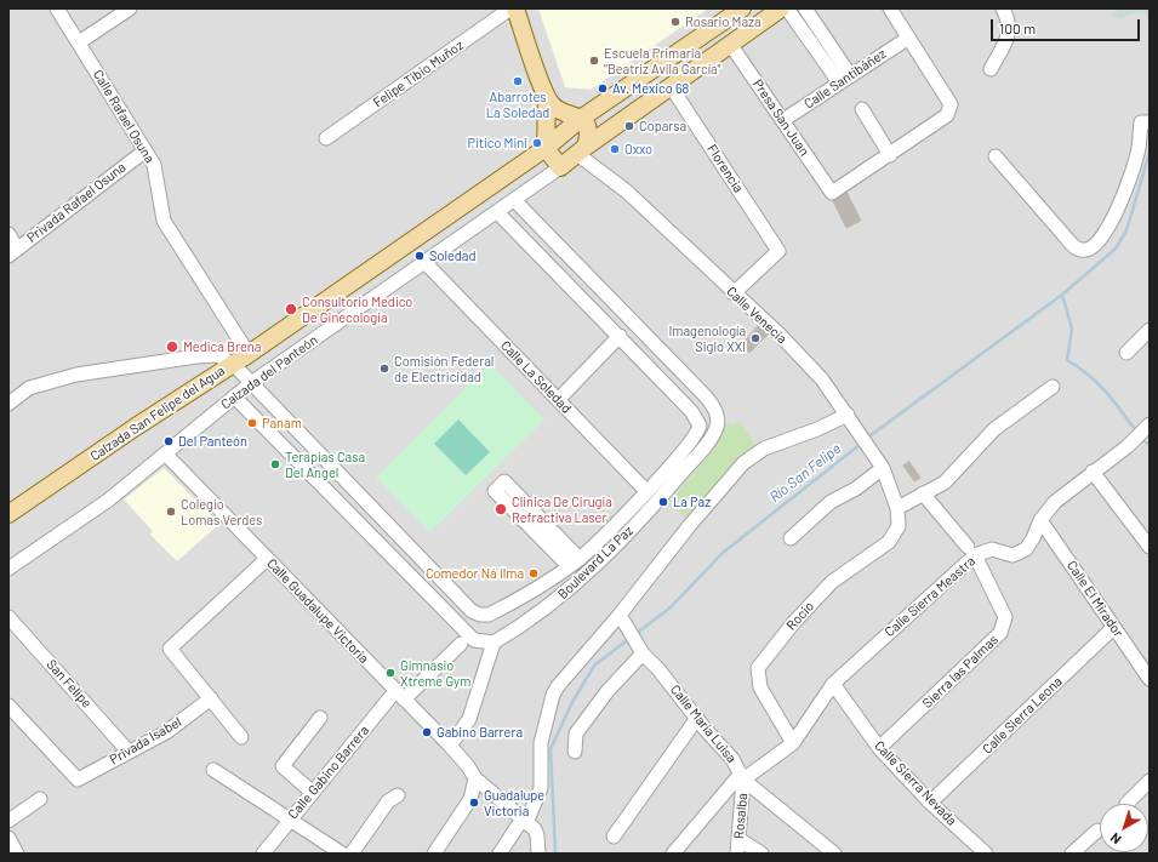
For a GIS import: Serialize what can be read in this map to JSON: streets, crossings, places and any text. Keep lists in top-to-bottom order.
{
  "streets": {
    "main road": ["Calzada San Felipe del Agua"],
    "street": [
      "Felipe Tibio Muñoz",
      "Calle Santibáñez",
      "Calle Rafael Osuna",
      "Presa San Juan",
      "Florencia",
      "Privada Rafael Osuna",
      "Calle Venecia",
      "Calzada del Panteón",
      "Calle La Soledad",
      "Boulevard La Paz",
      "Calle Sierra Meastra",
      "Calle El Mirador",
      "Calle Guadalupe Victoria",
      "Rocio",
      "Sierra las Palmas",
      "San Felipe",
      "Calle Sierra Leona",
      "Calle María Luisa",
      "Privada Isabel",
      "Calle Gabino Barrera",
      "Calle Sierra Nevada",
      "Rosalba"
    ]
  },
  "crossings": [
    ["Calle Santibáñez", "Presa San Juan"],
    ["Calle Rafael Osuna", "Privada Rafael Osuna"],
    ["Calle Rafael Osuna", "Calzada San Felipe del Agua"],
    ["Florencia", "Calle Venecia"],
    ["Calle Venecia", "Rocio"],
    ["Calzada del Panteón", "Calle La Soledad"],
    ["Calzada del Panteón", "Boulevard La Paz"],
    ["Calzada del Panteón", "Calle Guadalupe Victoria"],
    ["Calle La Soledad", "Boulevard La Paz"],
    ["Calzada San Felipe del Agua", "Boulevard La Paz"],
    ["Calle Sierra Meastra", "Calle El Mirador"],
    ["Calle Sierra Meastra", "Rocio"],
    ["Calle Sierra Meastra", "Sierra las Palmas"],
    ["Calle Sierra Meastra", "Calle María Luisa"],
    ["Calle Sierra Meastra", "Calle Sierra Nevada"],
    ["Calle Sierra Meastra", "Rosalba"],
    ["Calle El Mirador", "Calle Sierra Leona"],
    ["Calle Guadalupe Victoria", "Calle Gabino Barrera"],
    ["Sierra las Palmas", "Calle Sierra Nevada"],
    ["San Felipe", "Privada Isabel"],
    ["Calle Sierra Leona", "Calle Sierra Nevada"],
    ["Calle María Luisa", "Rosalba"]
  ],
  "water": ["Río San Felipe"],
  "places": [
    "Rosario Maza",
    "Escuela Primaria \"Beatriz Avila García\"",
    "Abarrotes La Soledad",
    "Av. Mexico 68",
    "Coparsa",
    "Pitico Mini",
    "Oxxo",
    "Soledad",
    "Consultorio Medico De Ginecologia",
    "Imagenología Siglo XXI",
    "Medica Brena",
    "Comisión Federal de Electricidad",
    "Panam",
    "Del Panteón",
    "Terapias Casa Del Angel",
    "La Paz",
    "Clinica De Cirugia Refractiva Laser",
    "Colegio Lomas Verdes",
    "Comedor Ná Ilma",
    "Gimnasio Xtreme Gym",
    "Gabino Barrera",
    "Guadalupe Victoria"
  ],
  "scale_bar": "100 m",
  "north": "bottom left"
}
